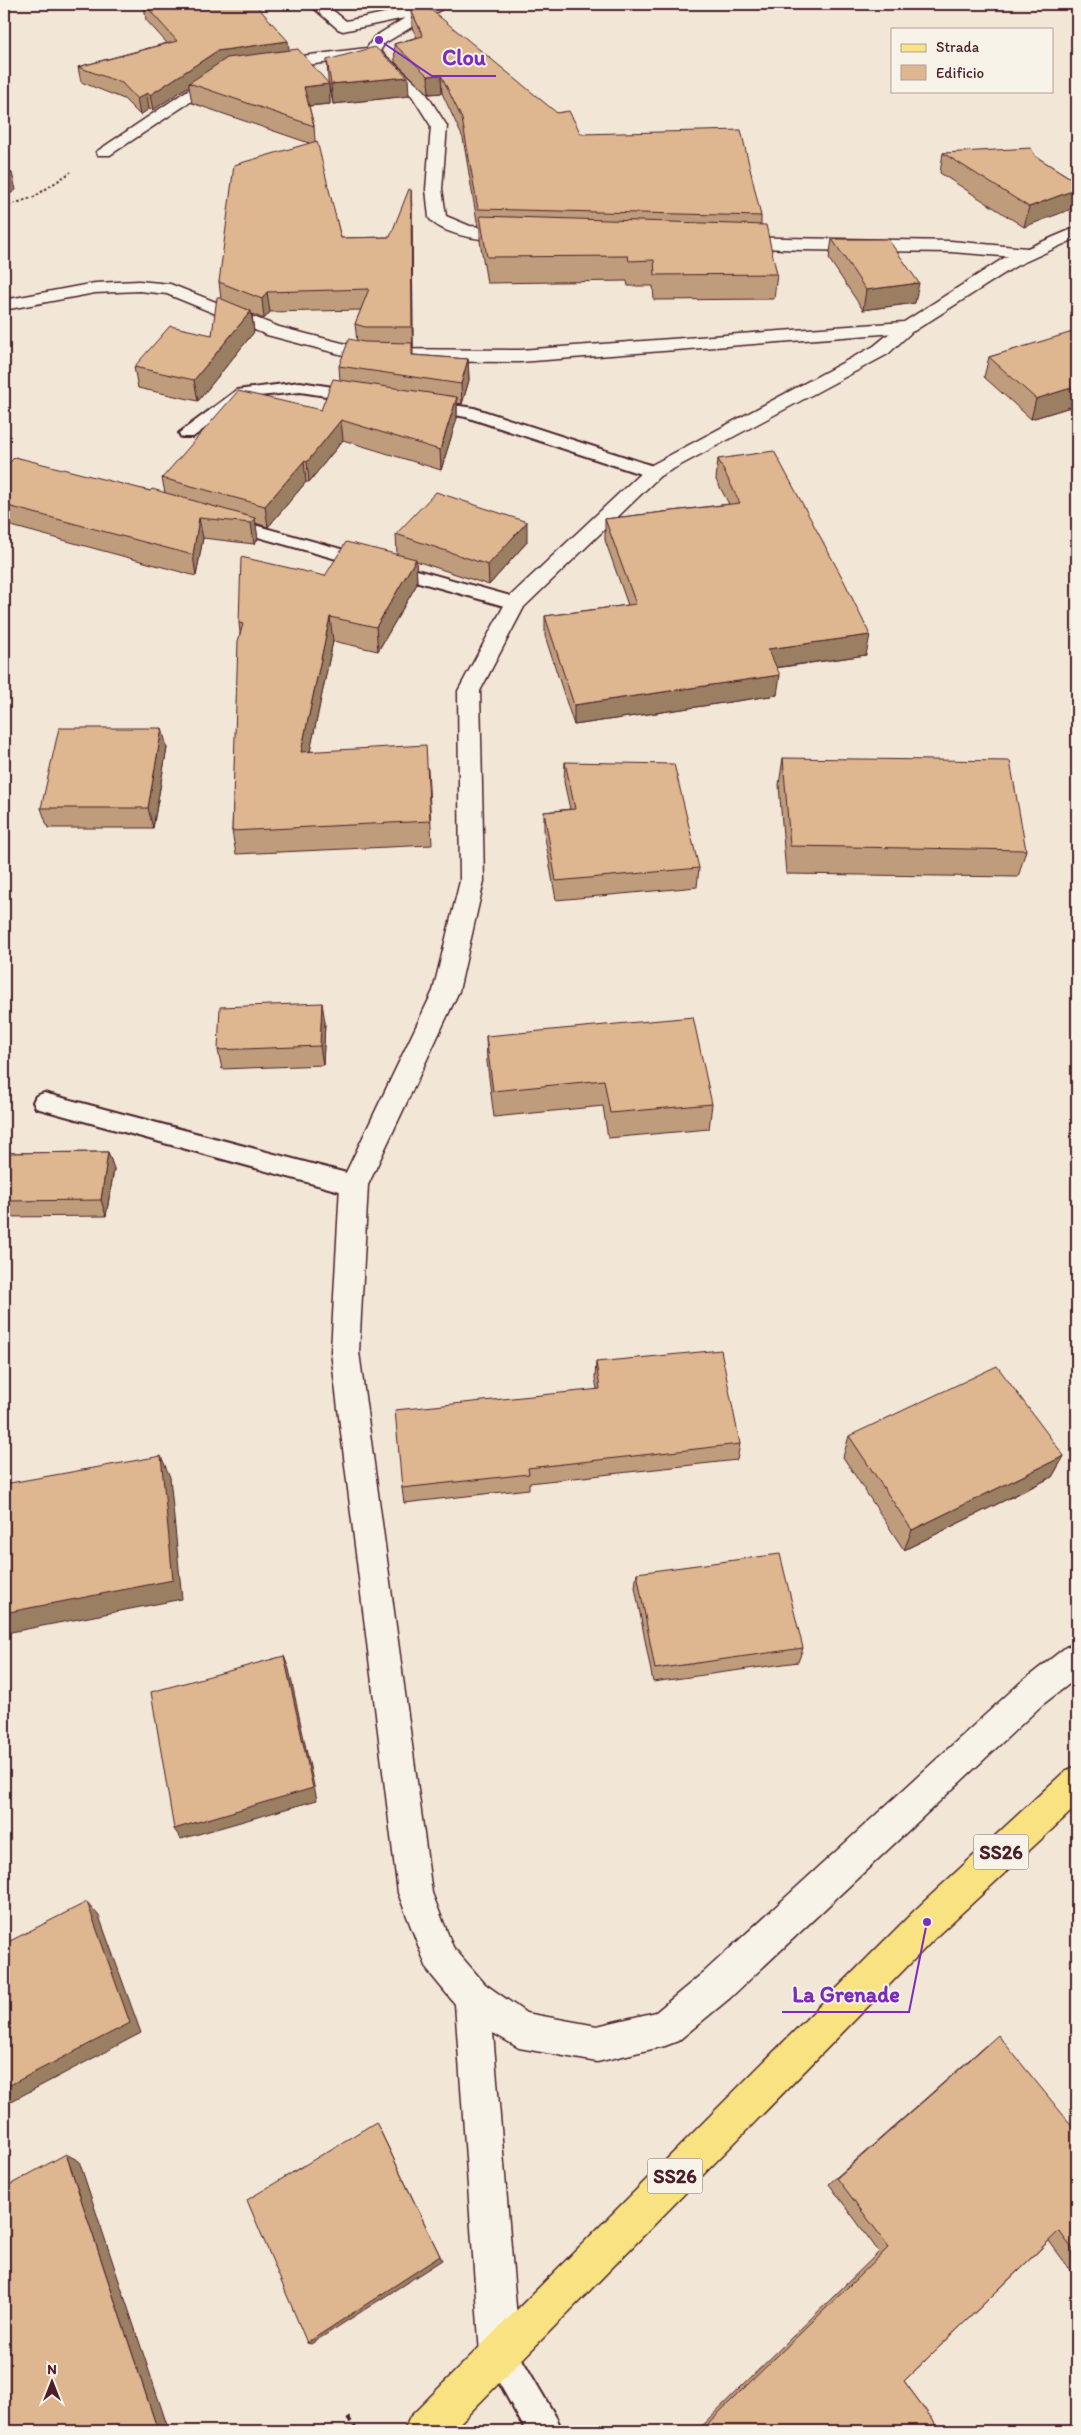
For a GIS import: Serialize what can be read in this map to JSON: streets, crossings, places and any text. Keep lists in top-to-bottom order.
{
  "streets": {
    "main road": ["SS26"]
  },
  "places": ["Clou", "La Grenade"],
  "legend": ["Strada", "Edificio"],
  "north": "top"
}
